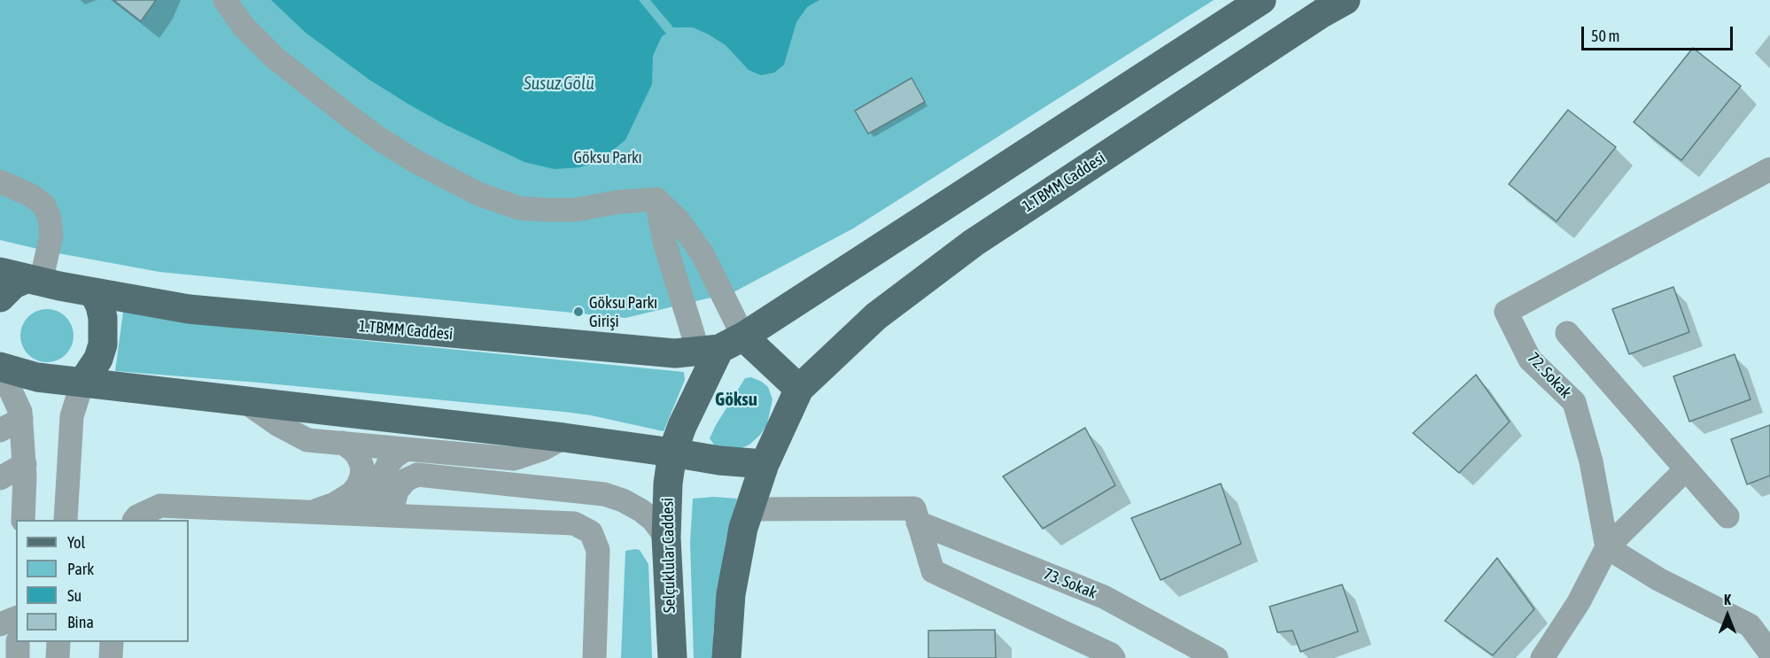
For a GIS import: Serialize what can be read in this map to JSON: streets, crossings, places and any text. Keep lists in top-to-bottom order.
{
  "streets": {
    "main road": ["1.TBMM Caddesi", "Selçuklular Caddesi"],
    "street": ["72. Sokak", "73. Sokak"]
  },
  "crossings": [
    ["1.TBMM Caddesi", "Selçuklular Caddesi"]
  ],
  "districts": ["Göksu"],
  "water": ["Susuz Gölü"],
  "parks": ["Göksu Parkı"],
  "places": ["Göksu Parkı Girişi"],
  "legend": [
    "Yol",
    "Park",
    "Su",
    "Bina"
  ],
  "scale_bar": "50 m",
  "north": "top"
}
